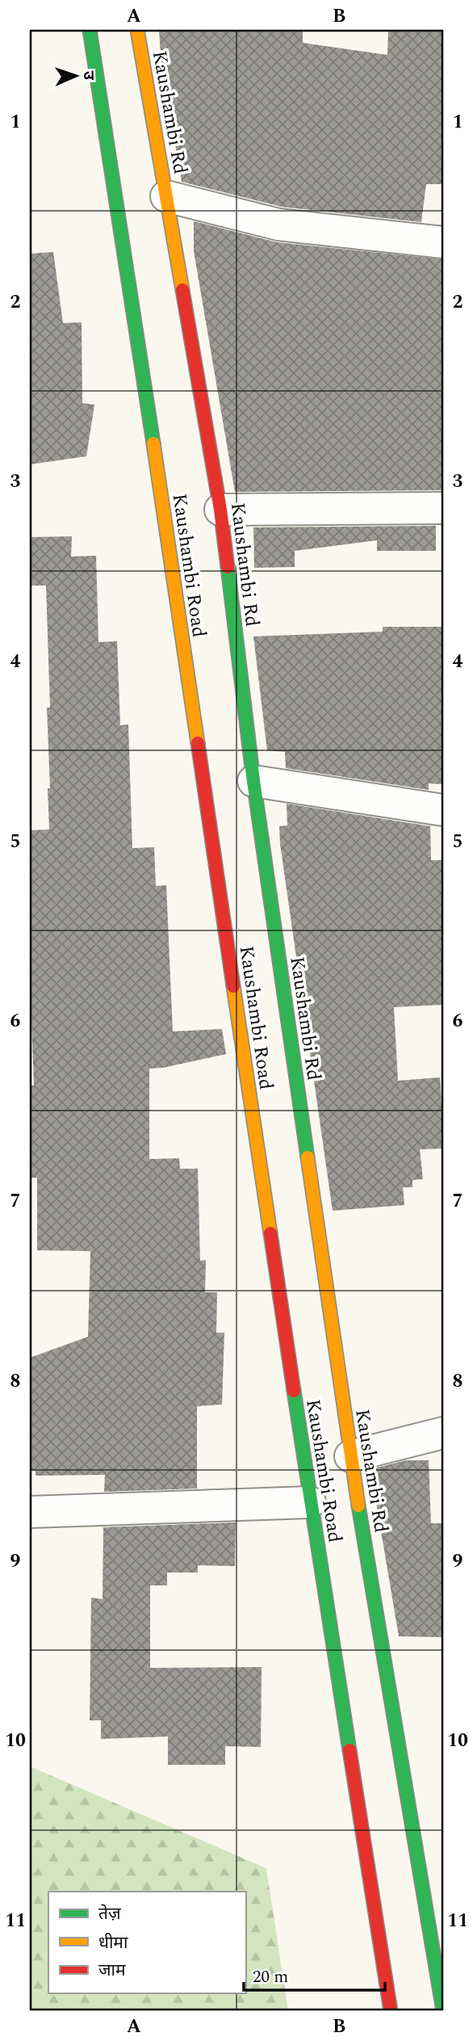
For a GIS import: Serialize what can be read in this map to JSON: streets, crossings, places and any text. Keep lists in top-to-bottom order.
{
  "streets": {
    "main road": ["Kaushambi Rd", "Kaushambi Road"]
  },
  "legend": ["तेज़", "धीमा", "जाम"],
  "scale_bar": "20 m",
  "north": "right",
  "grid": {
    "columns": ["A", "B"],
    "rows": [
      "1",
      "2",
      "3",
      "4",
      "5",
      "6",
      "7",
      "8",
      "9",
      "10",
      "11"
    ]
  }
}
